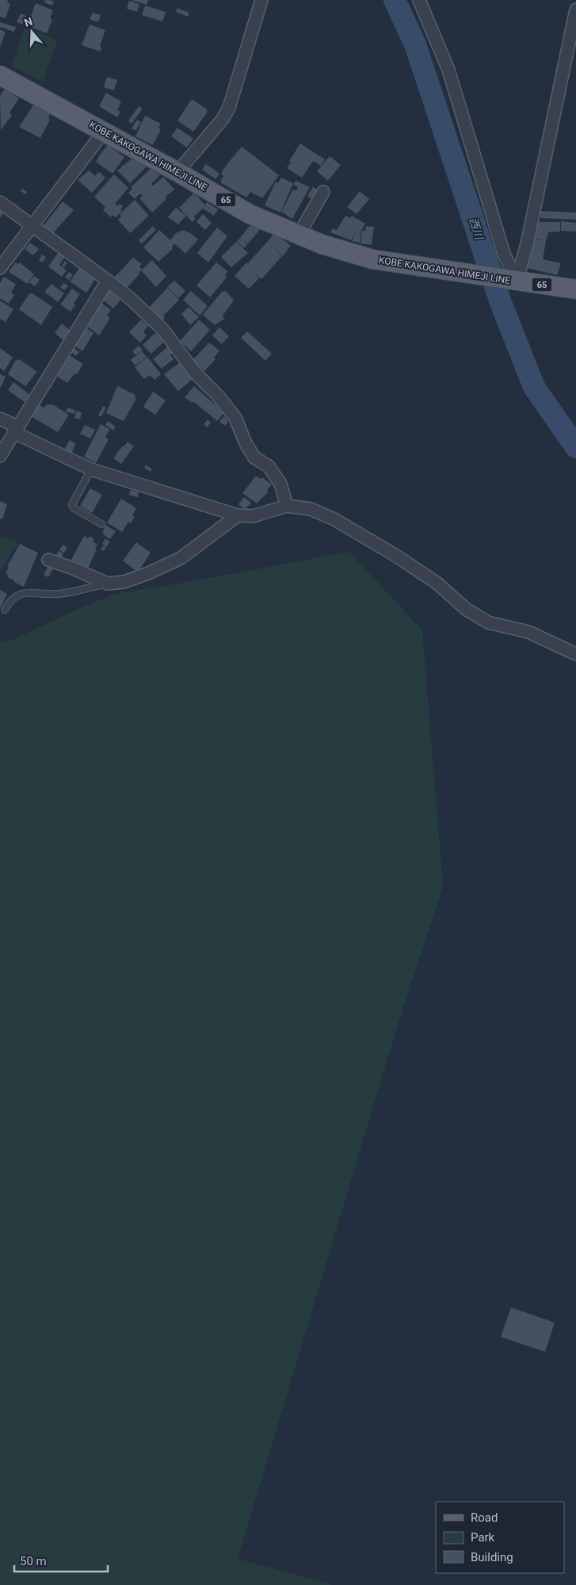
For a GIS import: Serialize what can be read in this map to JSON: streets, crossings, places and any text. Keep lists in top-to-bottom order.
{
  "streets": {
    "main road": ["KOBE KAKOGAWA HIMEJI LINE", "65"]
  },
  "water": ["西川"],
  "legend": ["Road", "Park", "Building"],
  "scale_bar": "50 m",
  "north": "top"
}
